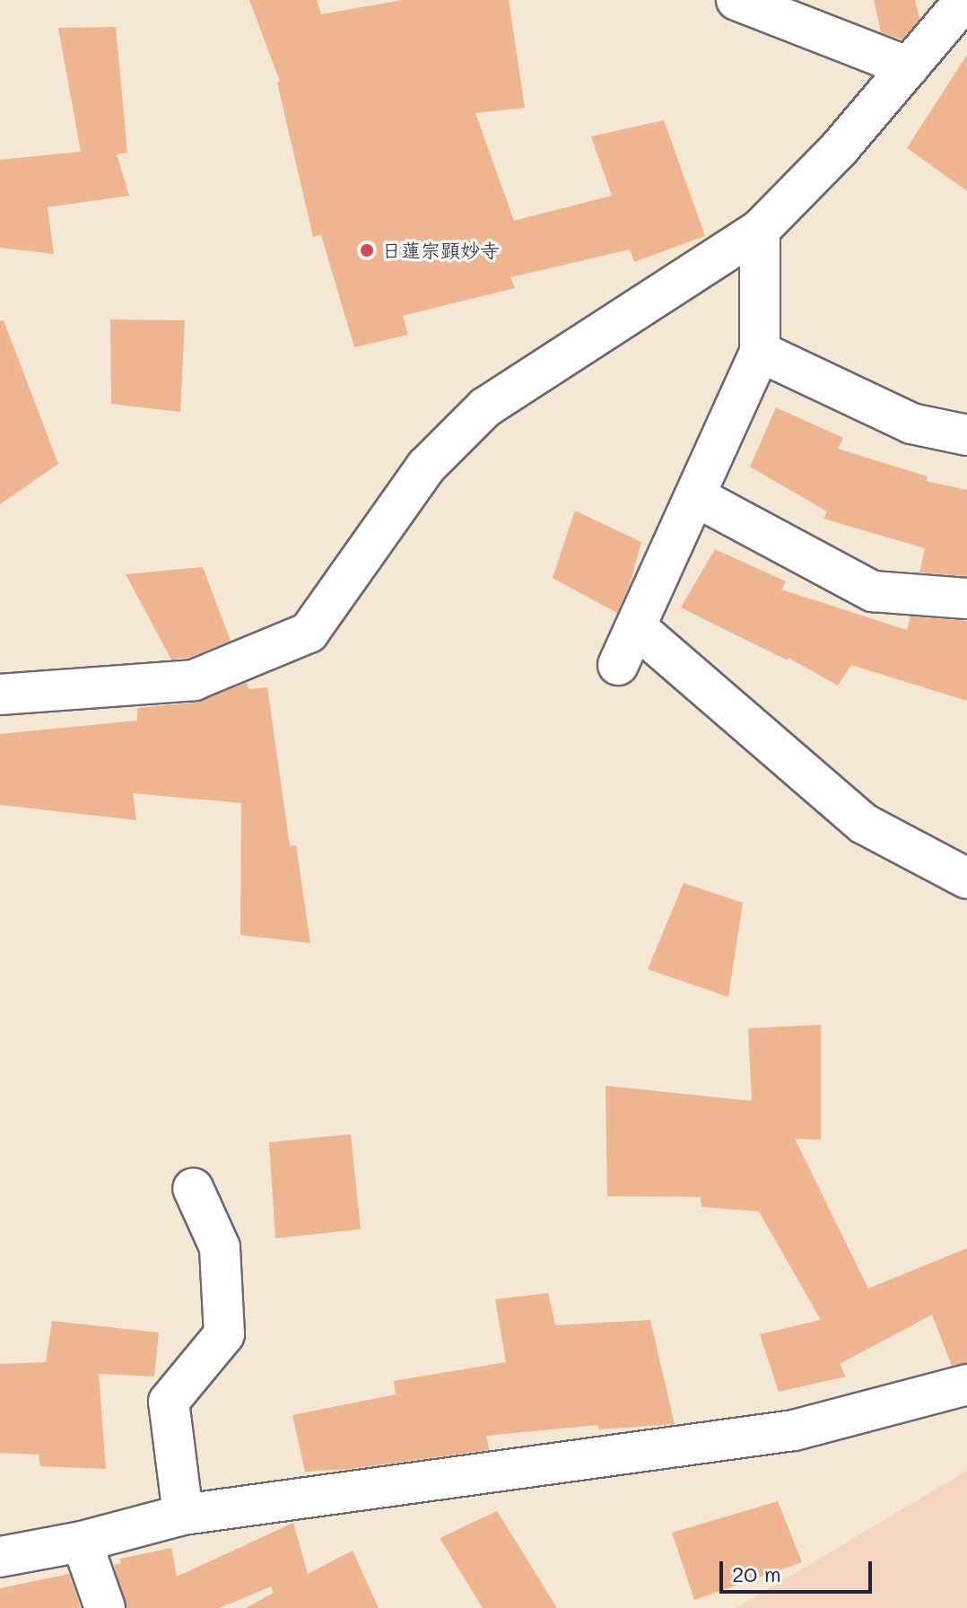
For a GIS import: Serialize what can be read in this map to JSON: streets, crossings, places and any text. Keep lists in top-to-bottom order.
{
  "places": ["日蓮宗顕妙寺"],
  "scale_bar": "20 m"
}
